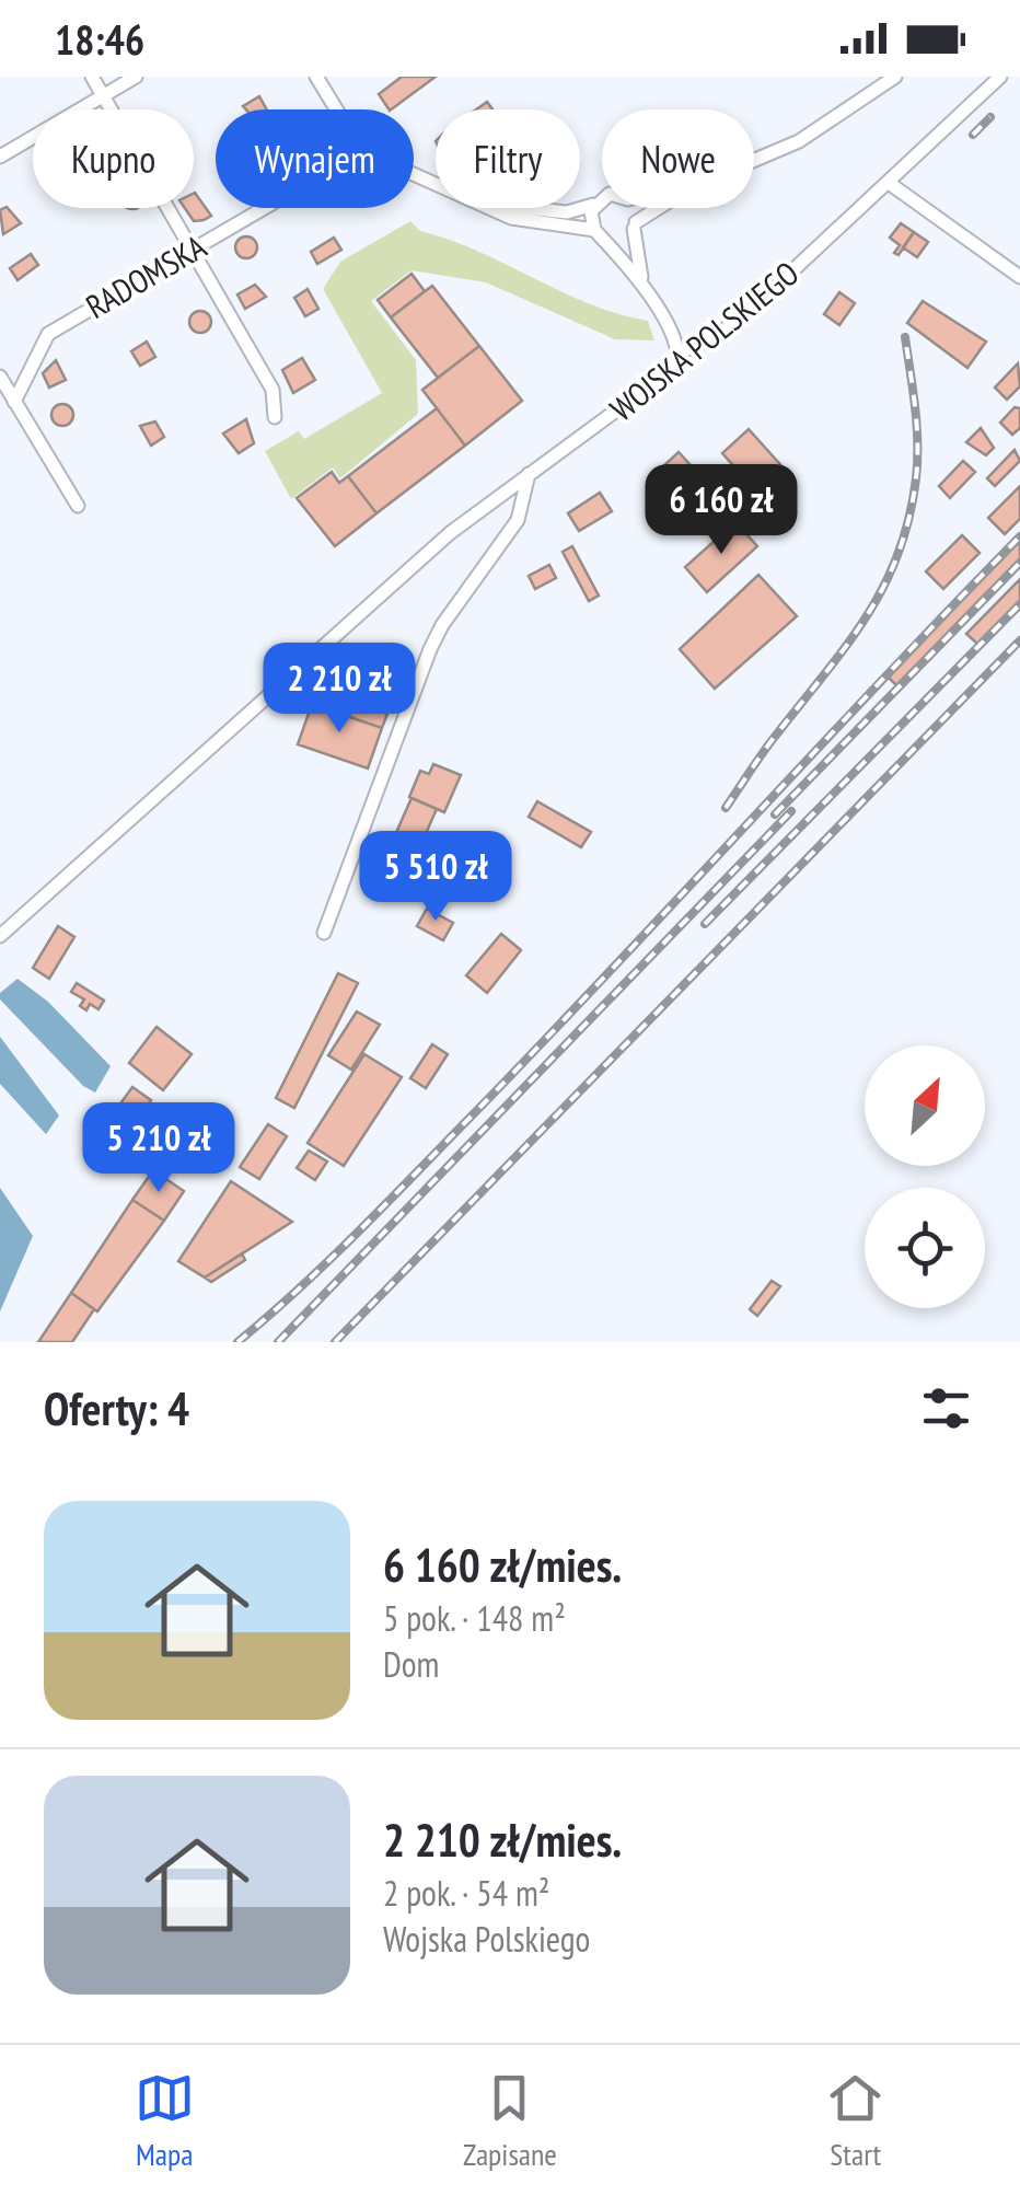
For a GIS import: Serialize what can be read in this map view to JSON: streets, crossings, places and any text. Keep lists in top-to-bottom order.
{
  "streets": {
    "street": ["RADOMSKA", "WOJSKA POLSKIEGO"]
  },
  "north": "top right",
  "page": {
    "status": "18:46",
    "chip": [
      "Kupno",
      "Wynajem",
      "Filtry",
      "Nowe"
    ],
    "price": [
      "6 160 zł",
      "2 210 zł",
      "5 510 zł",
      "5 210 zł"
    ],
    "heading": "Oferty: 4",
    "list": [
      {
        "name": "6 160 zł/mies.",
        "note": "5 pok. · 148 m² · Dom"
      },
      {
        "name": "2 210 zł/mies.",
        "note": "2 pok. · 54 m² · Wojska Polskiego"
      }
    ],
    "tabs": ["Mapa", "Zapisane", "Start"]
  }
}
